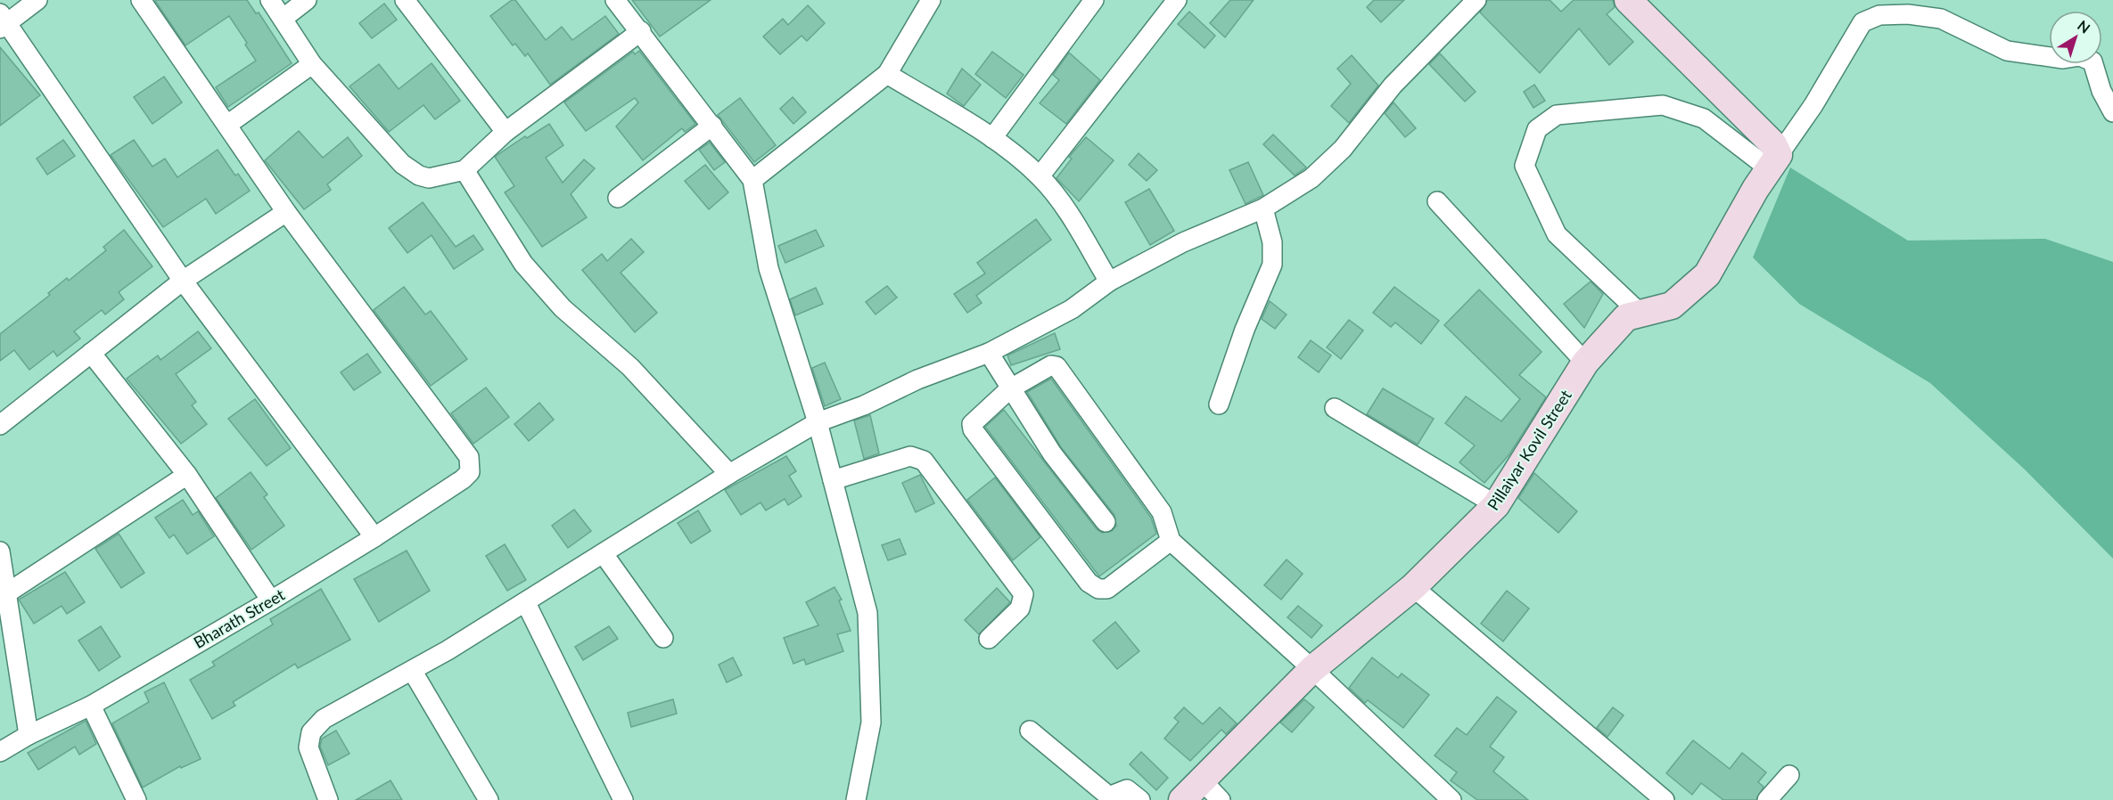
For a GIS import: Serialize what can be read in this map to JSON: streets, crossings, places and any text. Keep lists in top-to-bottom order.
{
  "streets": {
    "street": ["Pillaiyar Kovil Street", "Bharath Street"]
  },
  "north": "top right"
}
